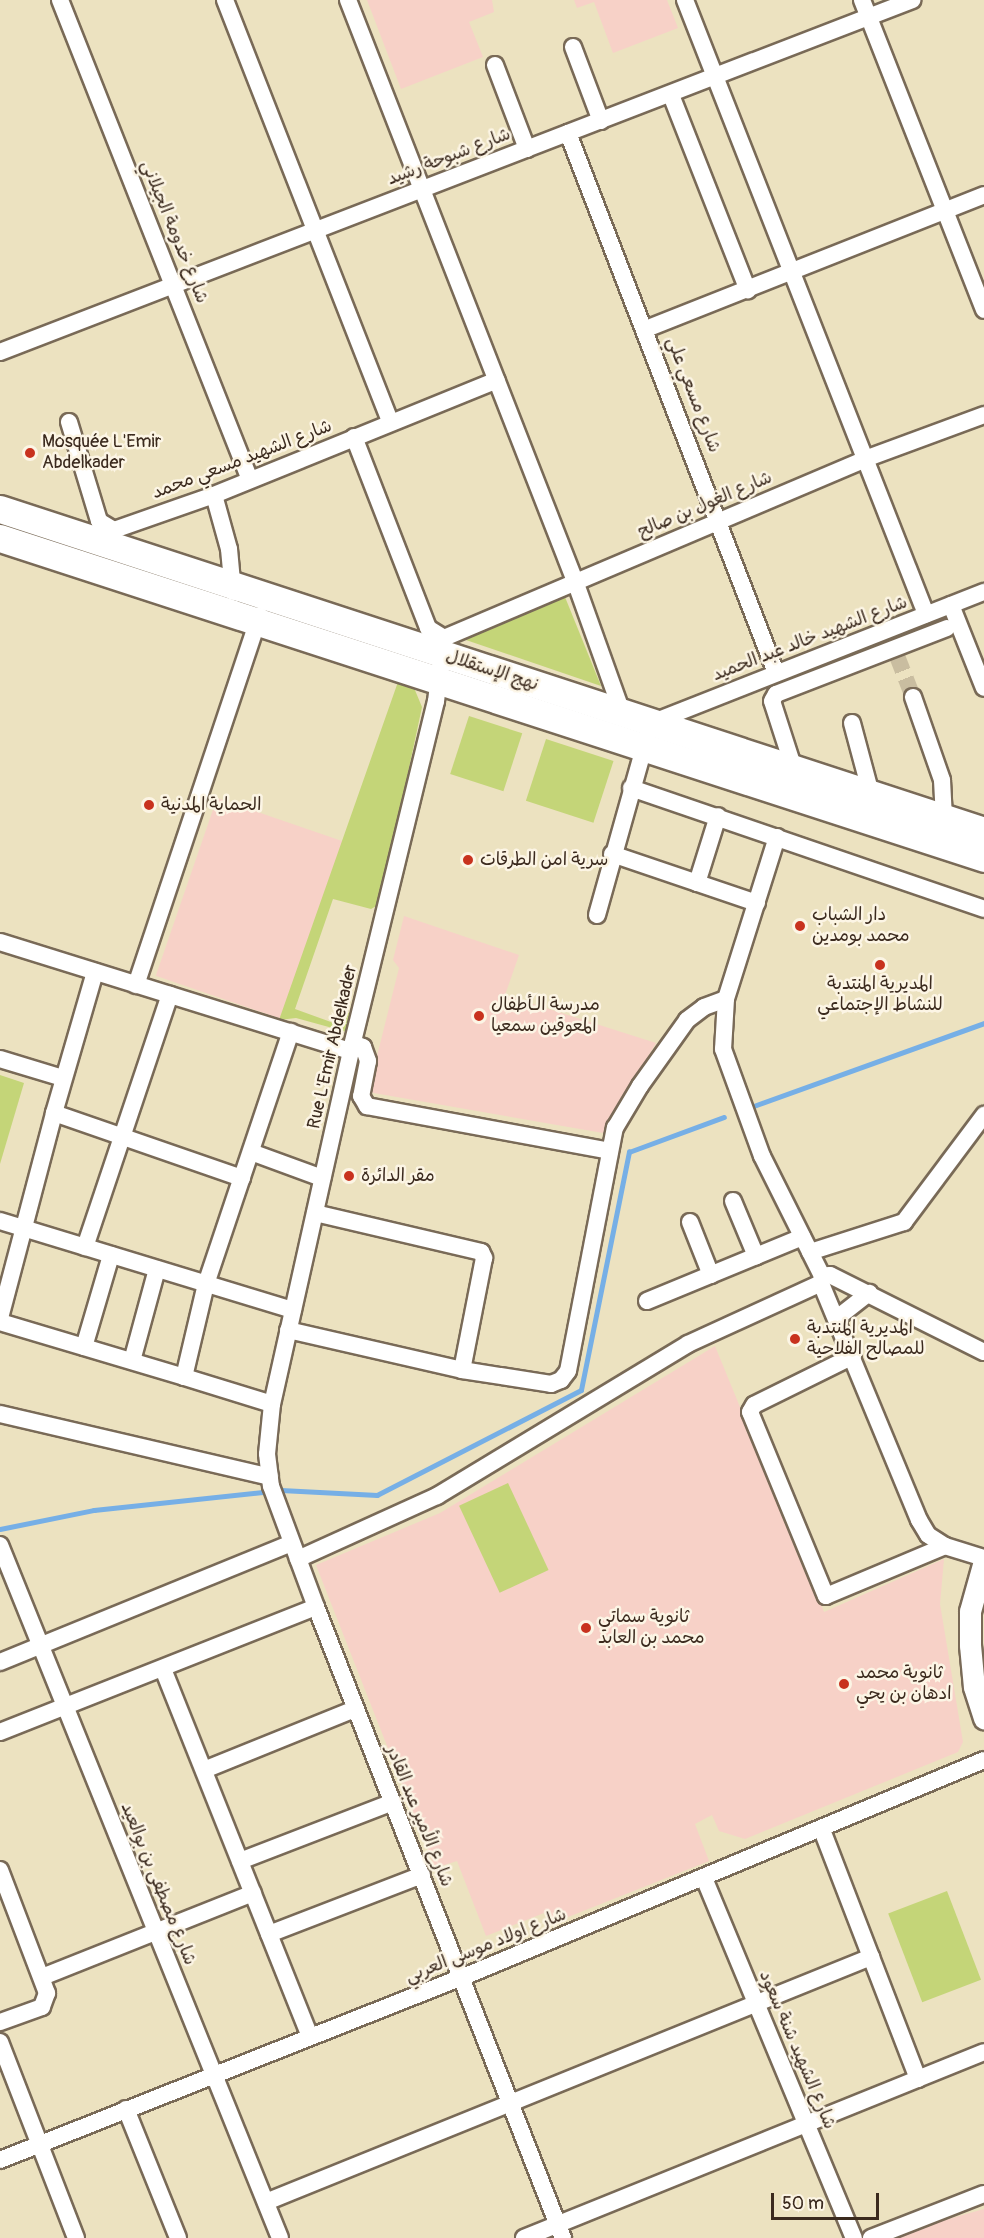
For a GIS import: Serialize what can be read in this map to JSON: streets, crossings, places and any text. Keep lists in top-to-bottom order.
{
  "streets": {
    "main road": ["نهج الإستقلال"],
    "street": [
      "شارع شبوحة رشيد",
      "شارع خدومة الجيلاني",
      "شارع مسعي علي",
      "شارع الشهيد مسعي محمد",
      "شارع الغول بن صالح",
      "شارع الشهيد خالد عبد الحميد",
      "Rue L'Emir Abdelkader",
      "شارع الأمير عبد القادر",
      "شارع مصطفى بن بوالعيد",
      "شارع اولاد موسى العربي",
      "شارع الشهيد شنة سعود"
    ]
  },
  "crossings": [
    ["شارع شبوحة رشيد", "شارع خدومة الجيلاني"],
    ["شارع شبوحة رشيد", "شارع مسعي علي"],
    ["شارع خدومة الجيلاني", "شارع الشهيد مسعي محمد"],
    ["شارع مسعي علي", "شارع الغول بن صالح"],
    ["شارع مسعي علي", "شارع الشهيد خالد عبد الحميد"],
    ["شارع الغول بن صالح", "نهج الإستقلال"],
    ["شارع الغول بن صالح", "Rue L'Emir Abdelkader"],
    ["شارع الشهيد خالد عبد الحميد", "نهج الإستقلال"],
    ["نهج الإستقلال", "Rue L'Emir Abdelkader"],
    ["Rue L'Emir Abdelkader", "شارع الأمير عبد القادر"],
    ["شارع الأمير عبد القادر", "شارع اولاد موسى العربي"],
    ["شارع مصطفى بن بوالعيد", "شارع اولاد موسى العربي"],
    ["شارع اولاد موسى العربي", "شارع الشهيد شنة سعود"]
  ],
  "places": [
    "Mosquée L'Emir Abdelkader",
    "الحماية المدنية",
    "سرية امن الطرقات",
    "دار الشباب محمد بومدين",
    "المديرية المنتدبة للنشاط الإجتماعي",
    "مدرسة الـأطفال المعوقين سمعيا",
    "مقر الدائرة",
    "المديرية المنتدبة للمصالح الفلاحية",
    "ثانوية سماتي محمد بن العابد",
    "ثانوية محمد ادهان بن يحي"
  ],
  "scale_bar": "50 m"
}
